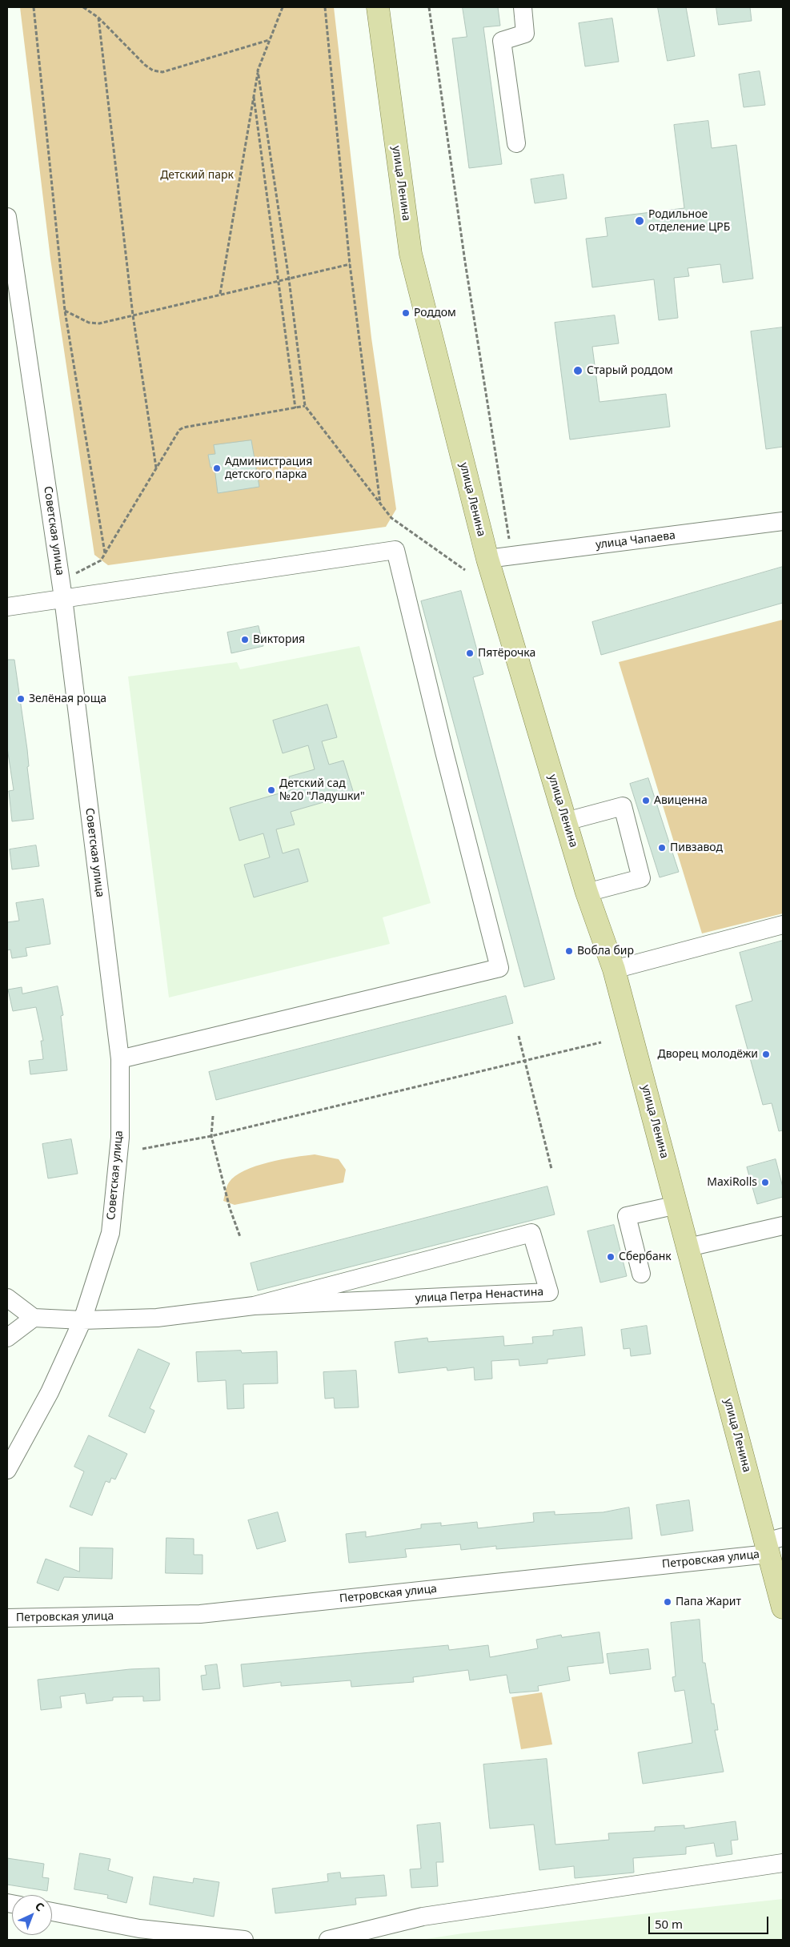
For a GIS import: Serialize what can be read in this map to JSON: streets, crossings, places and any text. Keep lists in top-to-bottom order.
{
  "streets": {
    "main road": ["улица Ленина"],
    "street": [
      "Советская улица",
      "улица Чапаева",
      "улица Петра Ненастина",
      "Петровская улица"
    ]
  },
  "crossings": [
    ["улица Ленина", "улица Чапаева"],
    ["улица Ленина", "Петровская улица"],
    ["Советская улица", "улица Петра Ненастина"]
  ],
  "parks": ["Детский парк"],
  "places": [
    "Родильное отделение ЦРБ",
    "Роддом",
    "Старый роддом",
    "Администрация детского парка",
    "Виктория",
    "Пятёрочка",
    "Зелёная роща",
    "Детский сад №20 \"Ладушки\"",
    "Авиценна",
    "Пивзавод",
    "Вобла бир",
    "Дворец молодёжи",
    "MaxiRolls",
    "Сбербанк",
    "Папа Жарит"
  ],
  "scale_bar": "50 m",
  "north": "top right"
}
